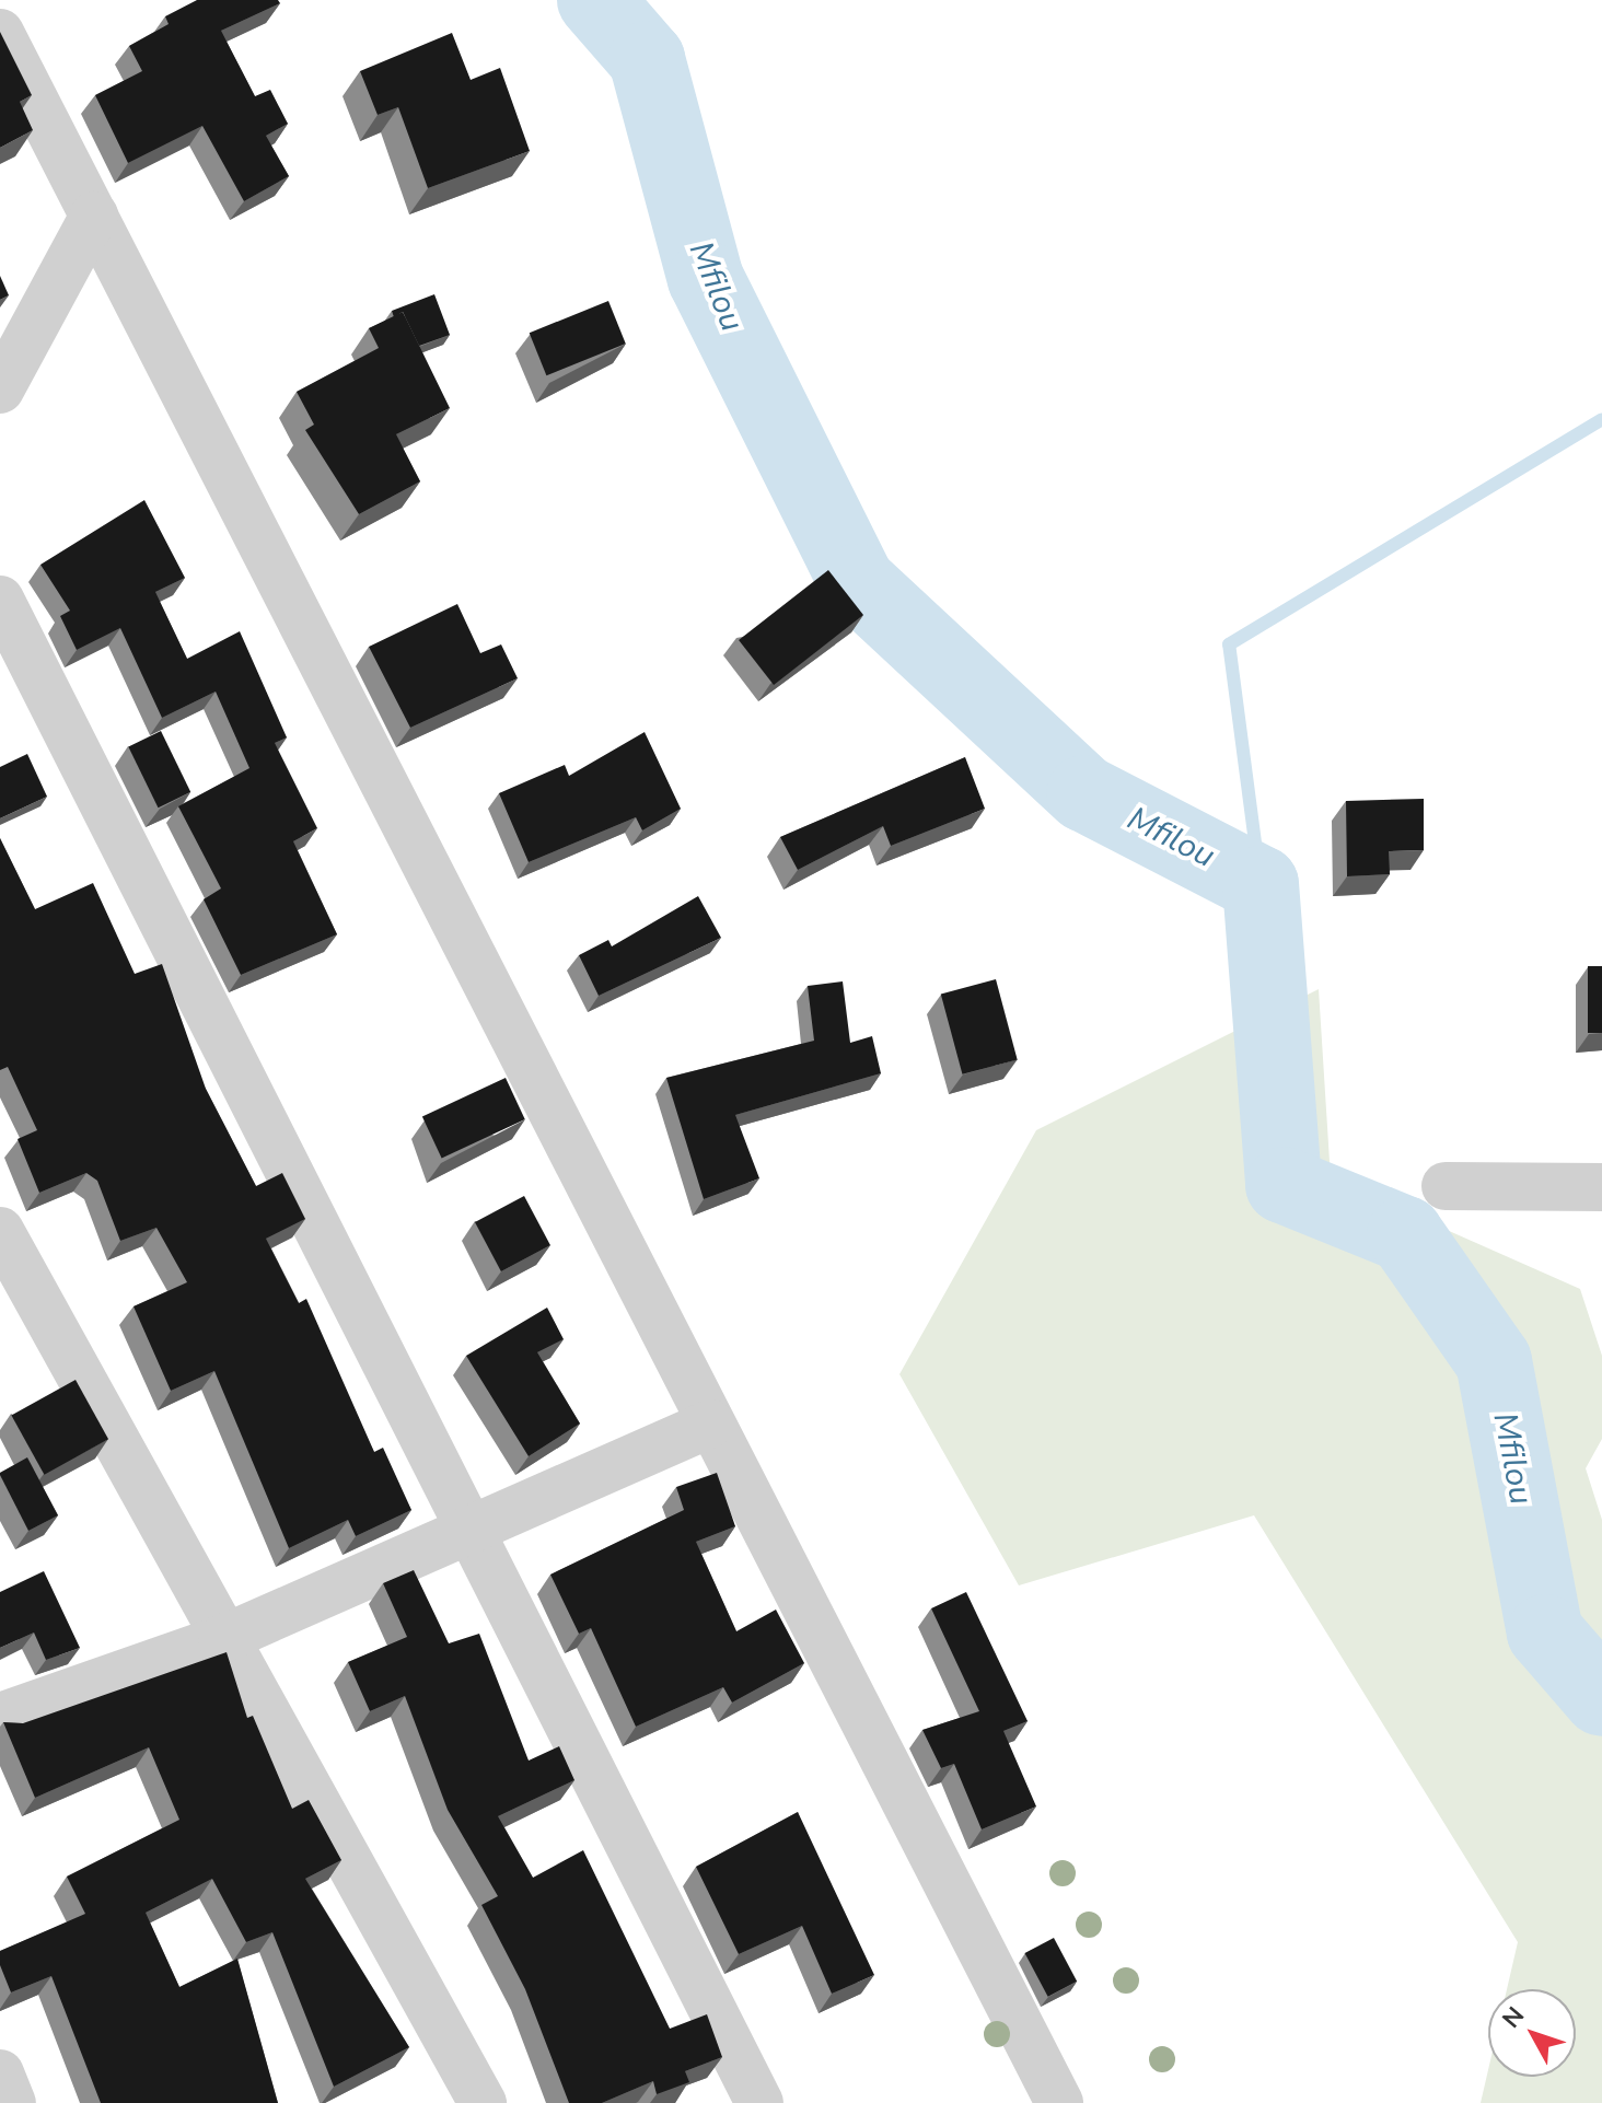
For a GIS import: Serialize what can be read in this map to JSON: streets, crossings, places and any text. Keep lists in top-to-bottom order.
{
  "water": ["Mfilou"],
  "north": "top left"
}
